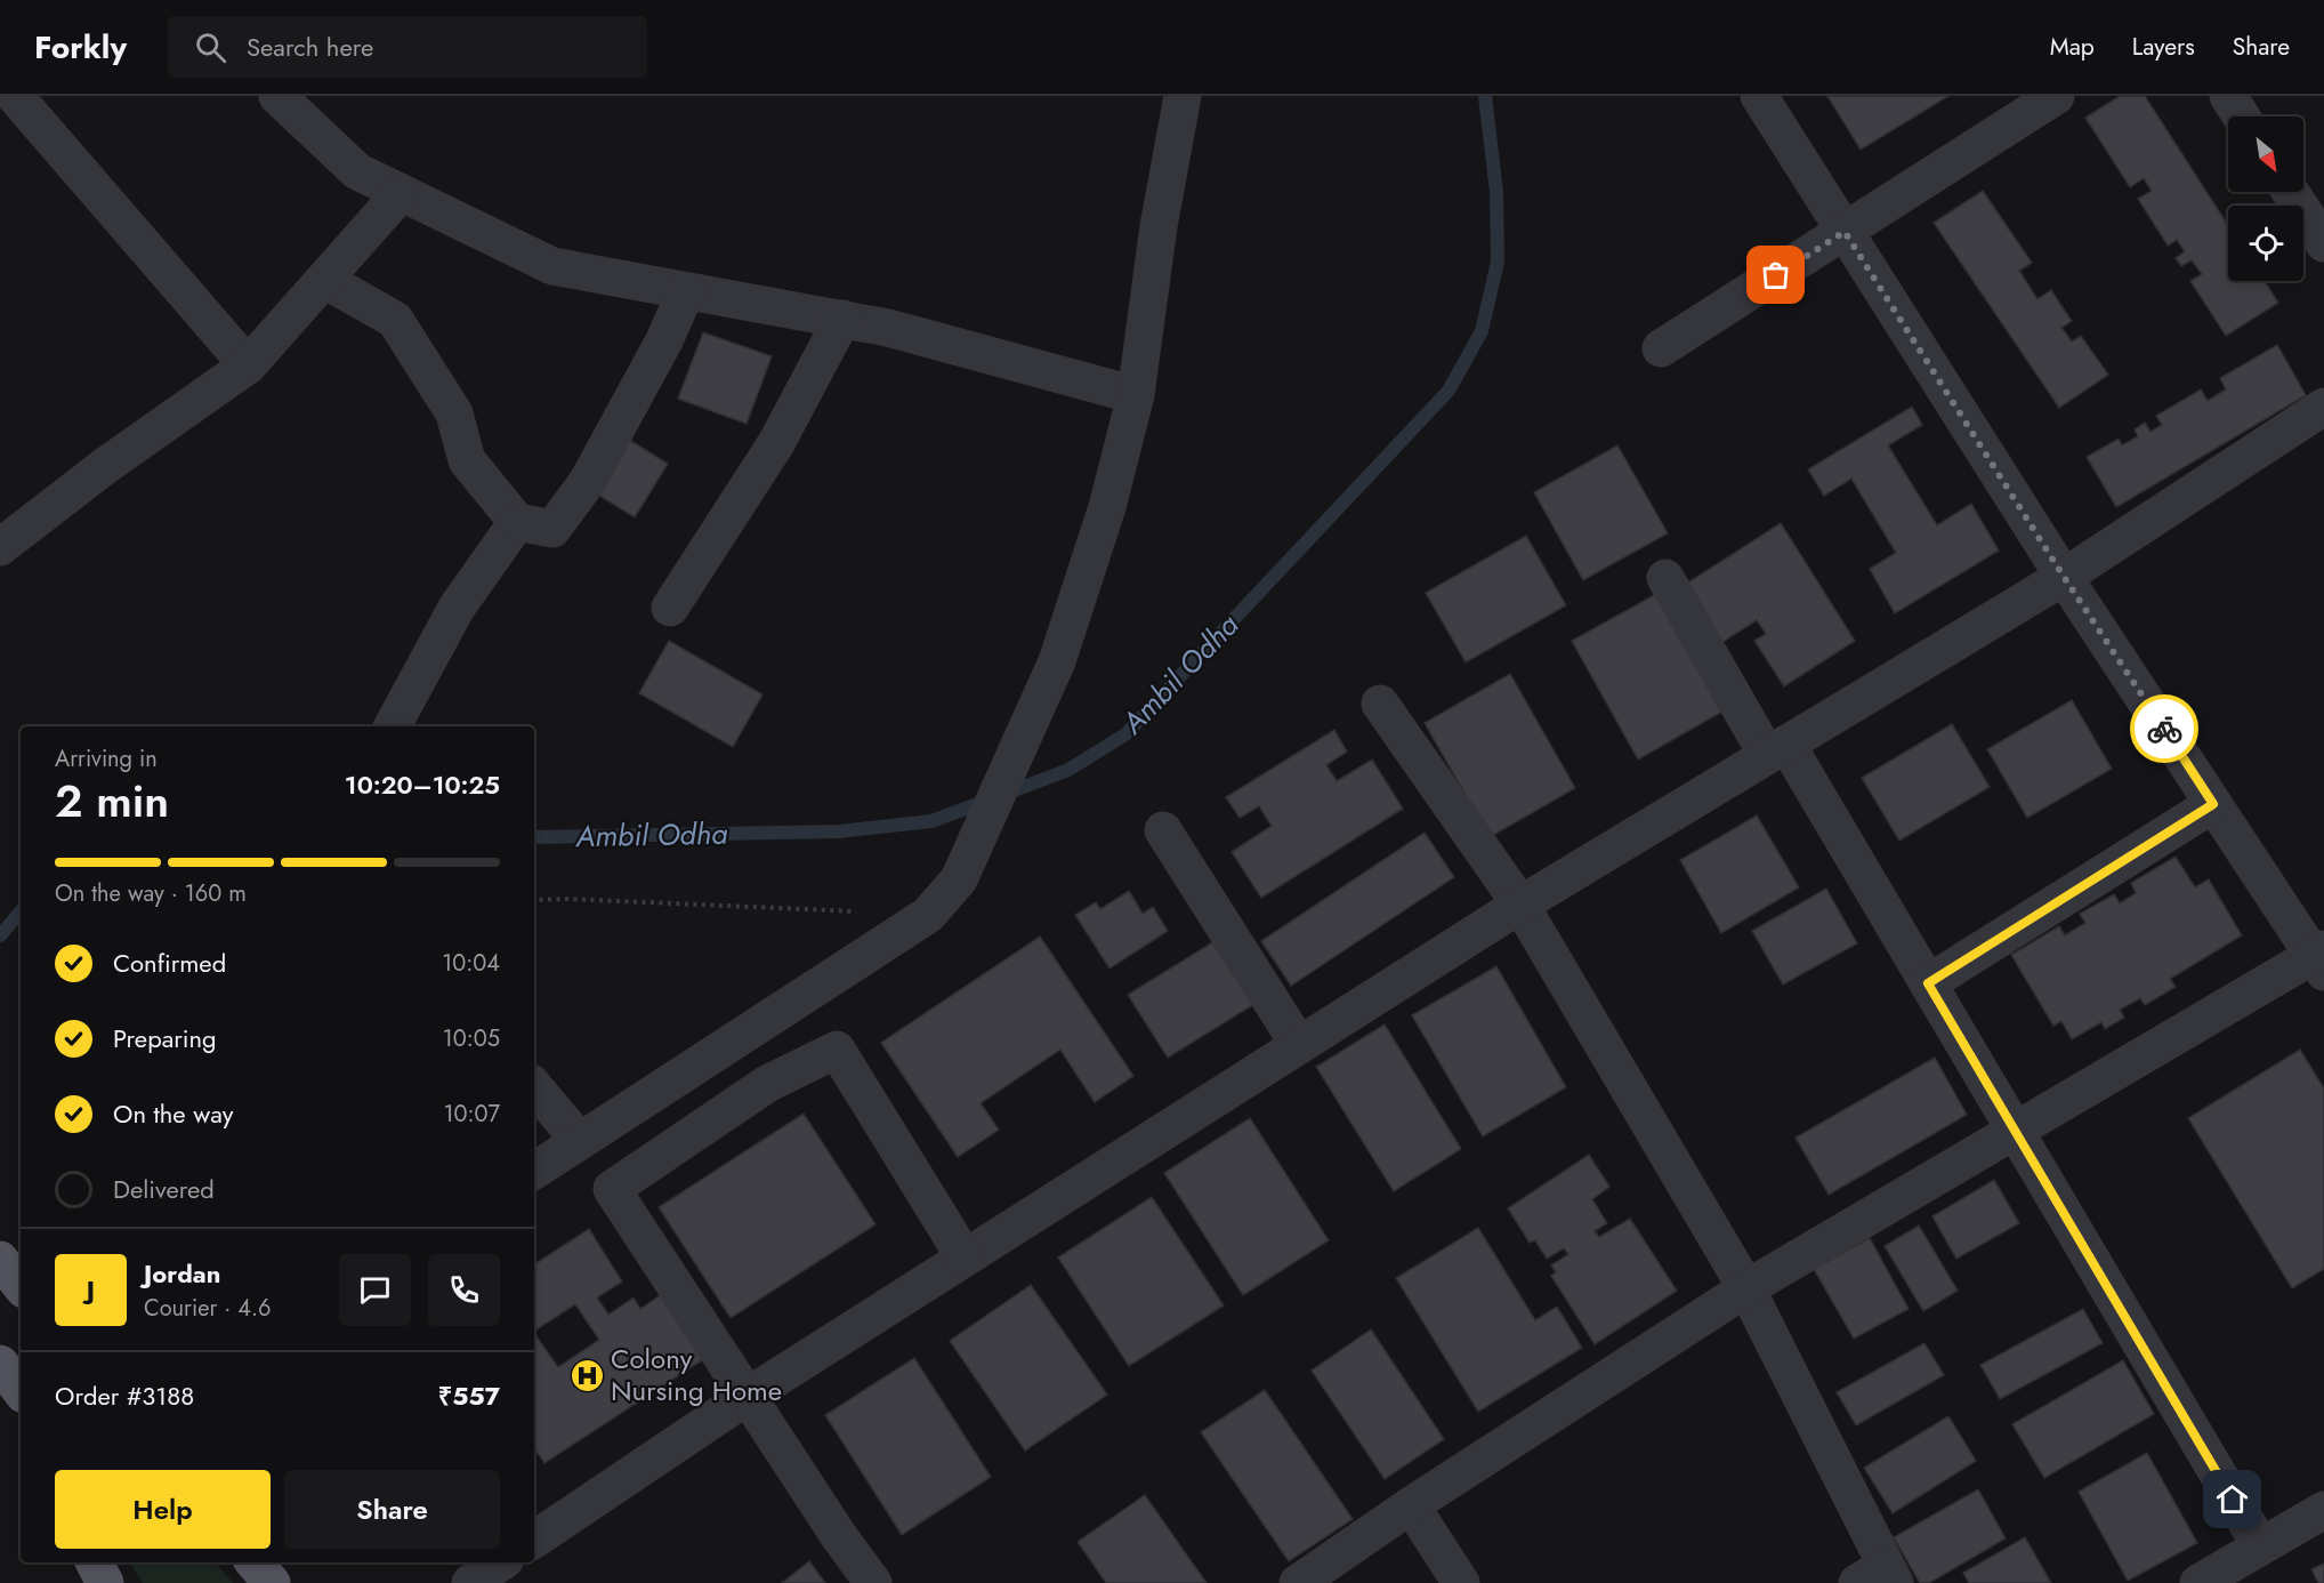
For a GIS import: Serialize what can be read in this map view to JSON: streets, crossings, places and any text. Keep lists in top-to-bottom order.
{
  "water": ["Ambil Odha"],
  "places": {
    "hospital": ["Colony Nursing Home"]
  },
  "north": "bottom right",
  "page": {
    "header": "Forkly",
    "search": "Search here",
    "nav": ["Map", "Layers", "Share"],
    "heading": ["2 min", "Arriving in", "10:20–10:25"],
    "panel": [
      "Jordan",
      "Courier · 4.6",
      "Order #3188",
      "₹557"
    ],
    "bar": "On the way · 160 m",
    "list": [
      ["Confirmed", "10:04"],
      ["Preparing", "10:05"],
      ["On the way", "10:07"],
      "Delivered"
    ],
    "round": "J",
    "buttons": ["Help", "Share"]
  }
}
